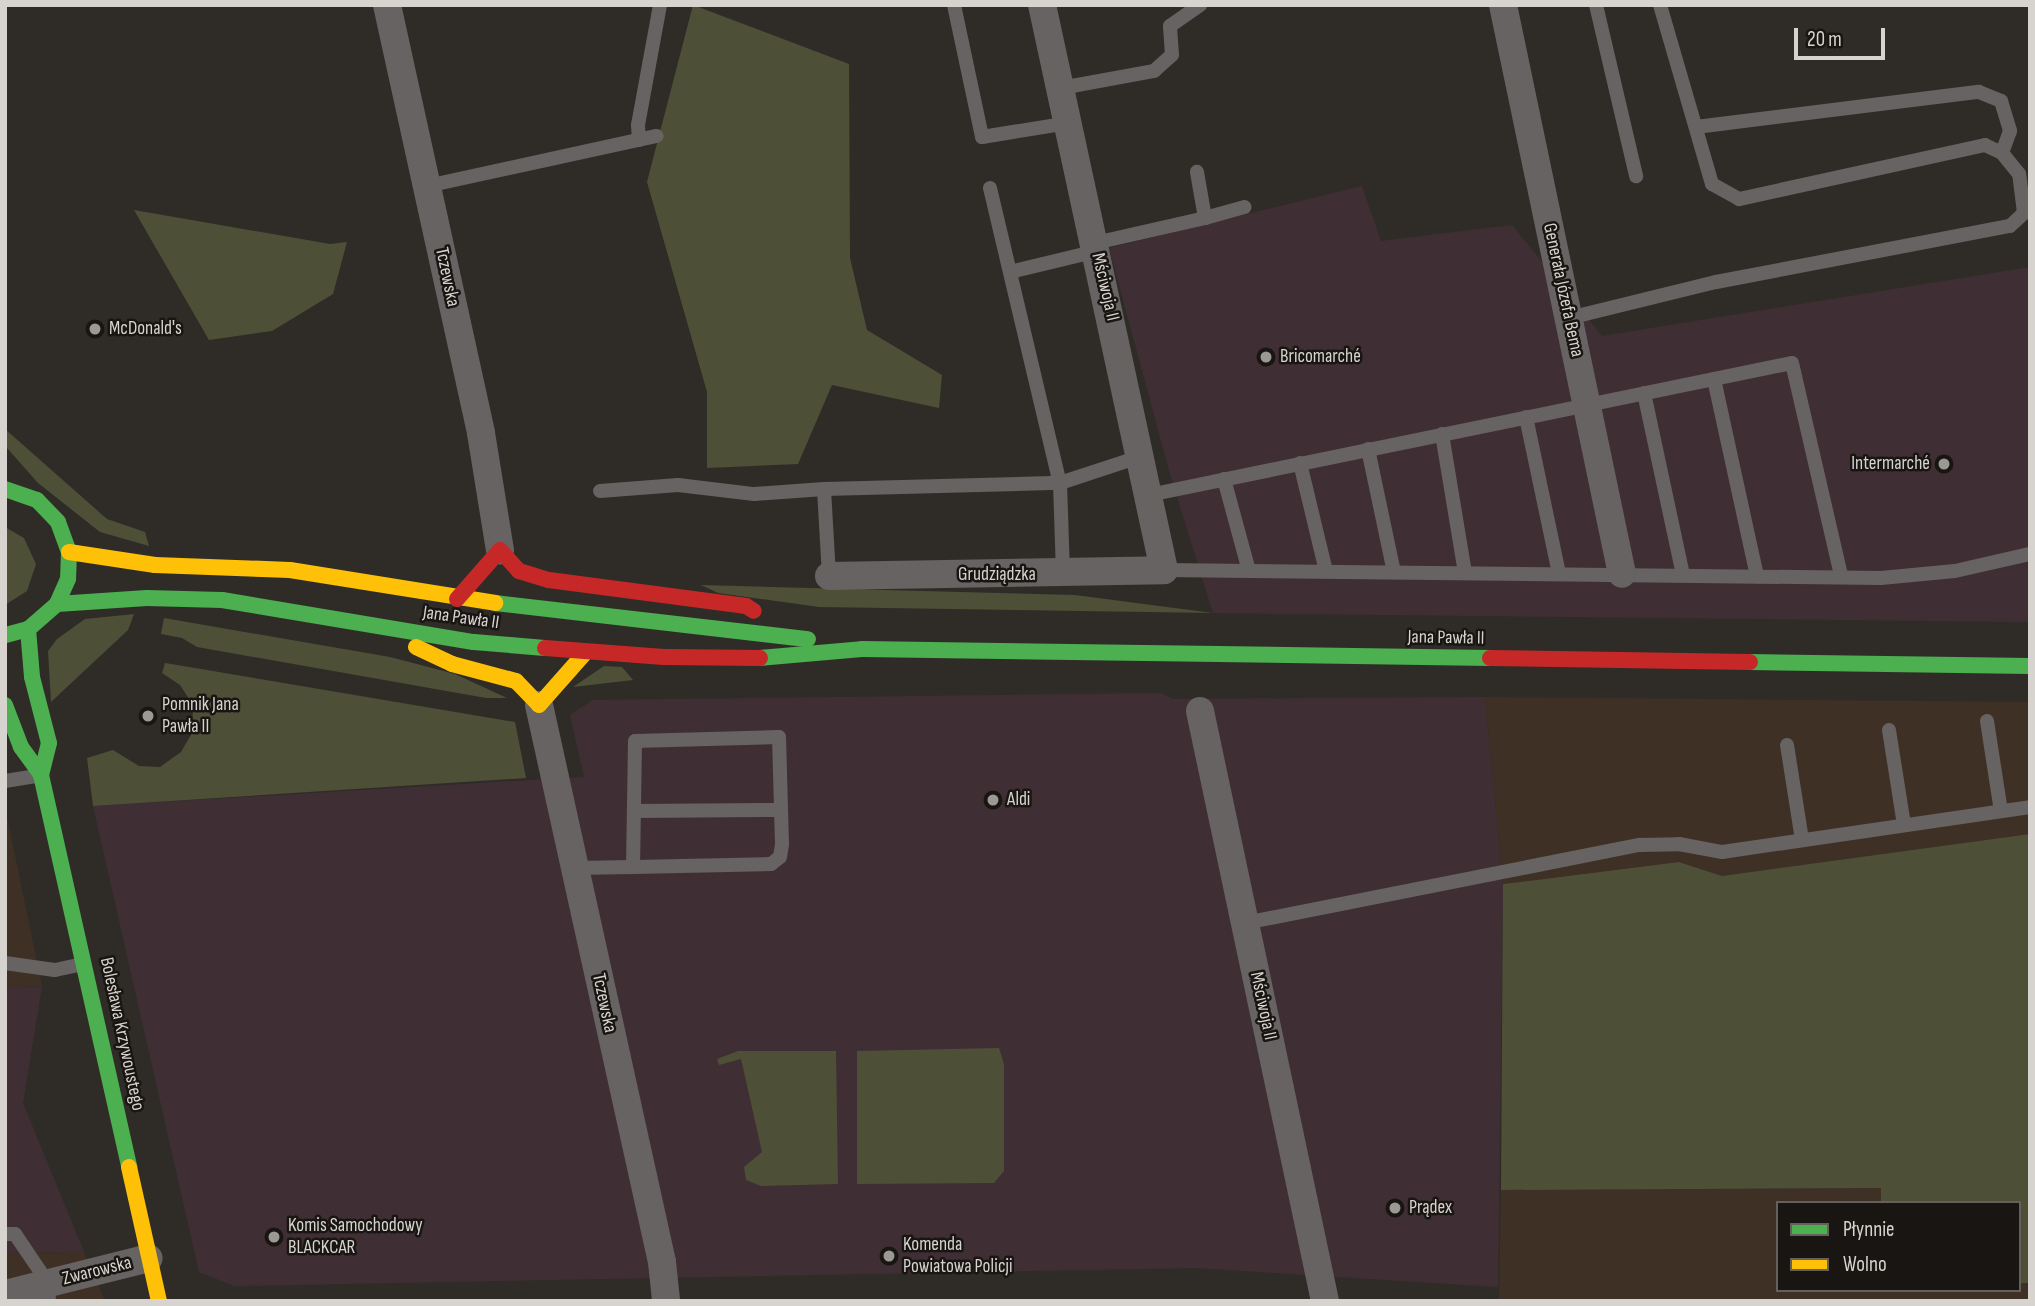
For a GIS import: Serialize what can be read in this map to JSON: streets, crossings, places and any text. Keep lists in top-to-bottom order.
{
  "streets": {
    "main road": ["Jana Pawła II", "Bolesława Krzywoustego"],
    "street": [
      "Tczewska",
      "Mściwoja II",
      "Generała Józefa Bema",
      "Grudziądzka",
      "Zwarowska"
    ]
  },
  "crossings": [
    ["Mściwoja II", "Grudziądzka"],
    ["Bolesława Krzywoustego", "Zwarowska"]
  ],
  "places": [
    "McDonald's",
    "Bricomarché",
    "Intermarché",
    "Pomnik Jana Pawła II",
    "Aldi",
    "Prądex",
    "Komis Samochodowy BLACKCAR",
    "Komenda Powiatowa Policji"
  ],
  "legend": ["Płynnie", "Wolno"],
  "scale_bar": "20 m"
}
